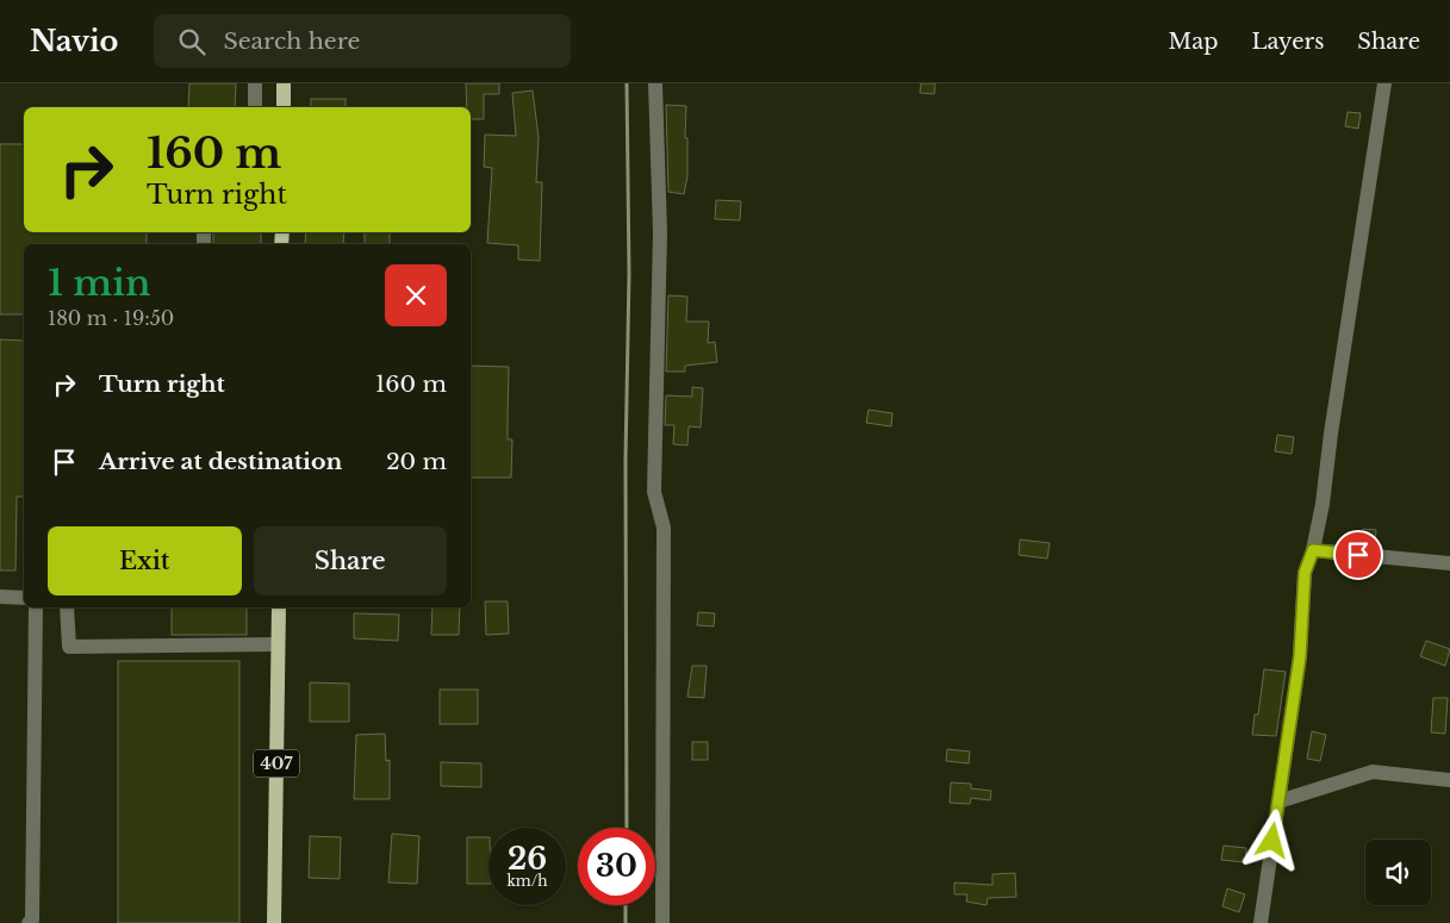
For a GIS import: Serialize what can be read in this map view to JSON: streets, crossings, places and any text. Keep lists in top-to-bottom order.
{
  "streets": {
    "main road": ["407"]
  },
  "page": {
    "header": "Navio",
    "search": "Search here",
    "nav": ["Map", "Layers", "Share"],
    "turn": ["160 m", "Turn right"],
    "heading": ["1 min", "180 m · 19:50"],
    "list": [
      {
        "name": "Turn right",
        "value": "160 m"
      },
      {
        "name": "Arrive at destination",
        "value": "20 m"
      }
    ],
    "buttons": ["Exit", "Share"],
    "speed": "26 km/h",
    "limit": "30"
  }
}
